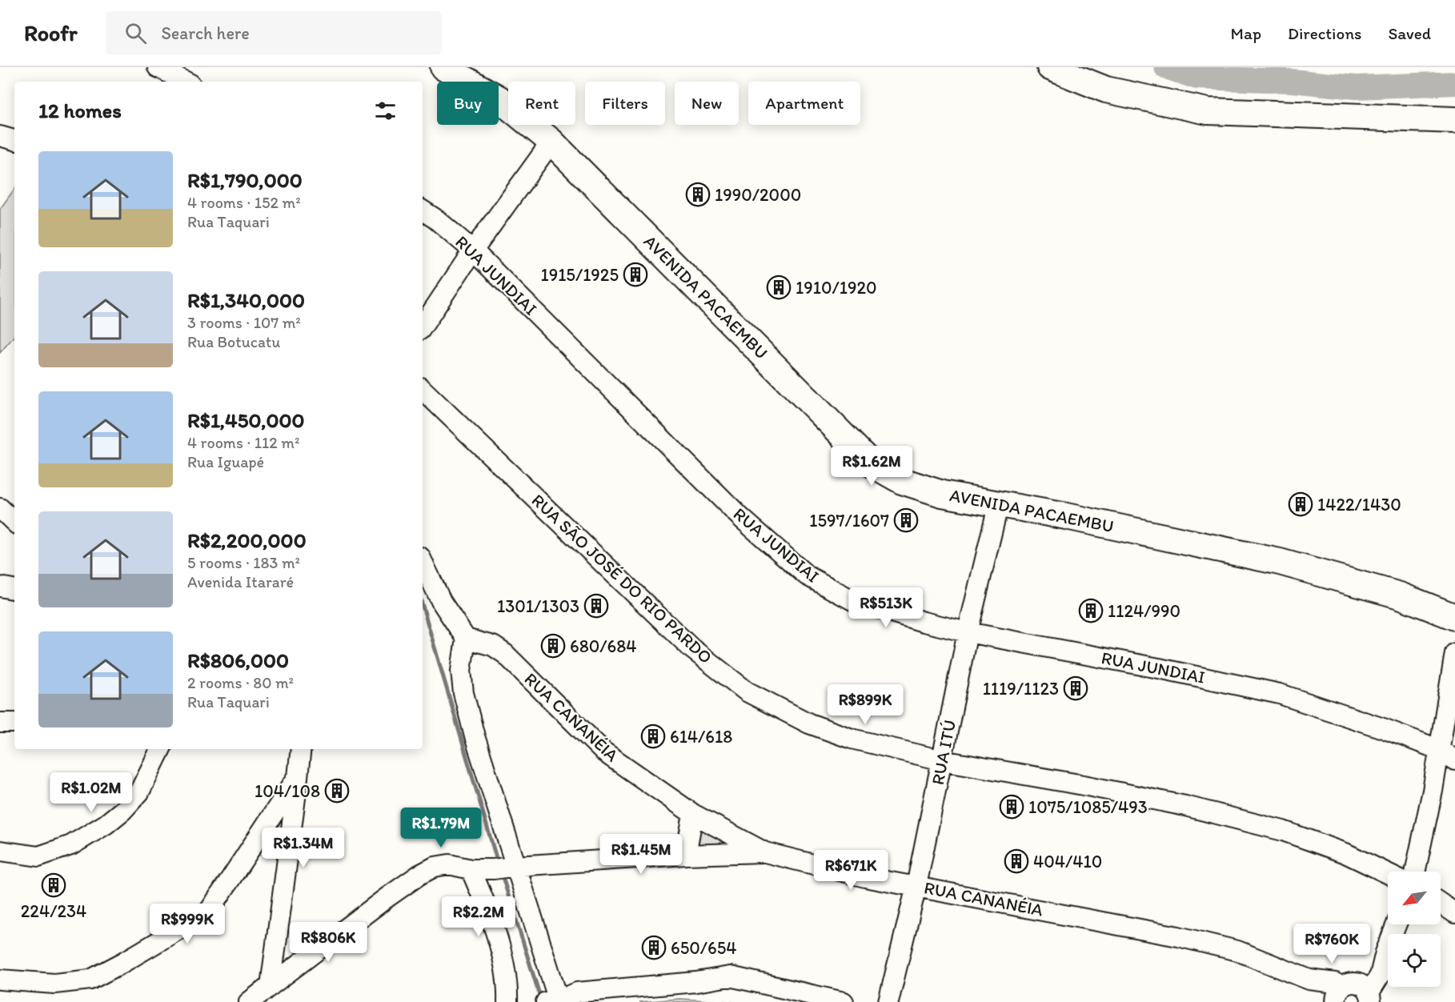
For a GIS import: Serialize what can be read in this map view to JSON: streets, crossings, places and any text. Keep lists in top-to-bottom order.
{
  "streets": {
    "main road": ["AVENIDA PACAEMBU"],
    "street": [
      "RUA JUNDIAI",
      "RUA SÃO JOSÉ DO RIO PARDO",
      "RUA CANANÉIA",
      "RUA ITÚ"
    ]
  },
  "crossings": [
    ["RUA JUNDIAI", "RUA ITÚ"],
    ["AVENIDA PACAEMBU", "RUA ITÚ"],
    ["RUA SÃO JOSÉ DO RIO PARDO", "RUA ITÚ"],
    ["RUA CANANÉIA", "RUA ITÚ"]
  ],
  "places": {
    "building": [
      "1990/2000",
      "1915/1925",
      "1910/1920",
      "1422/1430",
      "1597/1607",
      "1301/1303",
      "1124/990",
      "680/684",
      "1119/1123",
      "614/618",
      "104/108",
      "1075/1085/493",
      "404/410",
      "224/234",
      "650/654"
    ]
  },
  "north": "bottom left",
  "page": {
    "header": "Roofr",
    "search": "Search here",
    "nav": ["Map", "Directions", "Saved"],
    "chip": [
      "Buy",
      "Rent",
      "Filters",
      "New",
      "Apartment"
    ],
    "heading": "12 homes",
    "list": [
      {
        "name": "R$1,790,000",
        "note": "4 rooms · 152 m² · Rua Taquari"
      },
      {
        "name": "R$1,340,000",
        "note": "3 rooms · 107 m² · Rua Botucatu"
      },
      {
        "name": "R$1,450,000",
        "note": "4 rooms · 112 m² · Rua Iguapé"
      },
      {
        "name": "R$2,200,000",
        "note": "5 rooms · 183 m² · Avenida Itararé"
      },
      {
        "name": "R$806,000",
        "note": "2 rooms · 80 m² · Rua Taquari"
      }
    ],
    "price": [
      "R$1.62M",
      "R$513K",
      "R$899K",
      "R$1.02M",
      "R$1.79M",
      "R$1.34M",
      "R$1.45M",
      "R$671K",
      "R$2.2M",
      "R$999K",
      "R$806K",
      "R$760K"
    ]
  }
}
